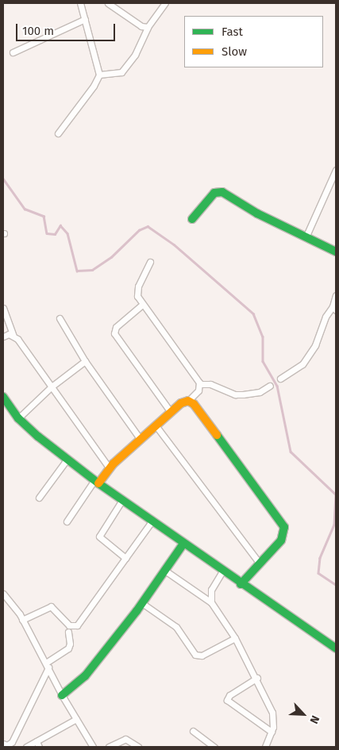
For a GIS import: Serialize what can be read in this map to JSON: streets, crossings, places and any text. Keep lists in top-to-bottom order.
{
  "legend": ["Fast", "Slow"],
  "scale_bar": "100 m",
  "north": "bottom right"
}
